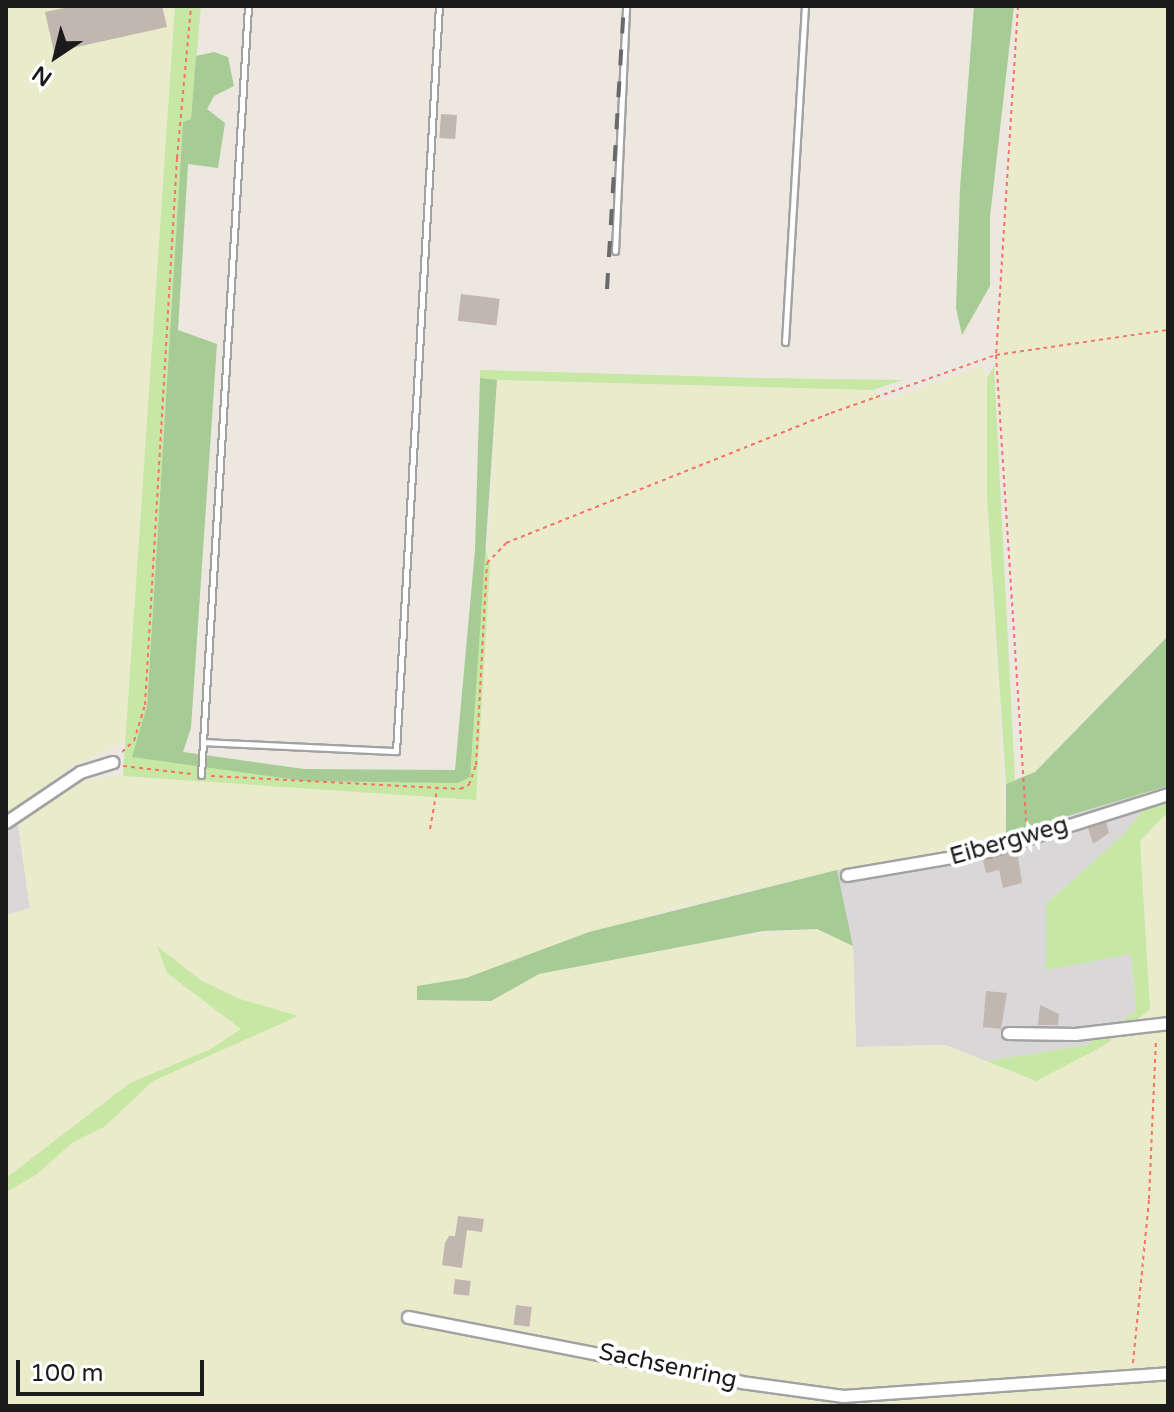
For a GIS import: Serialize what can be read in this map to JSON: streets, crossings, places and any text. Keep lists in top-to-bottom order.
{
  "streets": {
    "street": ["Eibergweg", "Sachsenring"]
  },
  "scale_bar": "100 m",
  "north": "bottom left"
}
